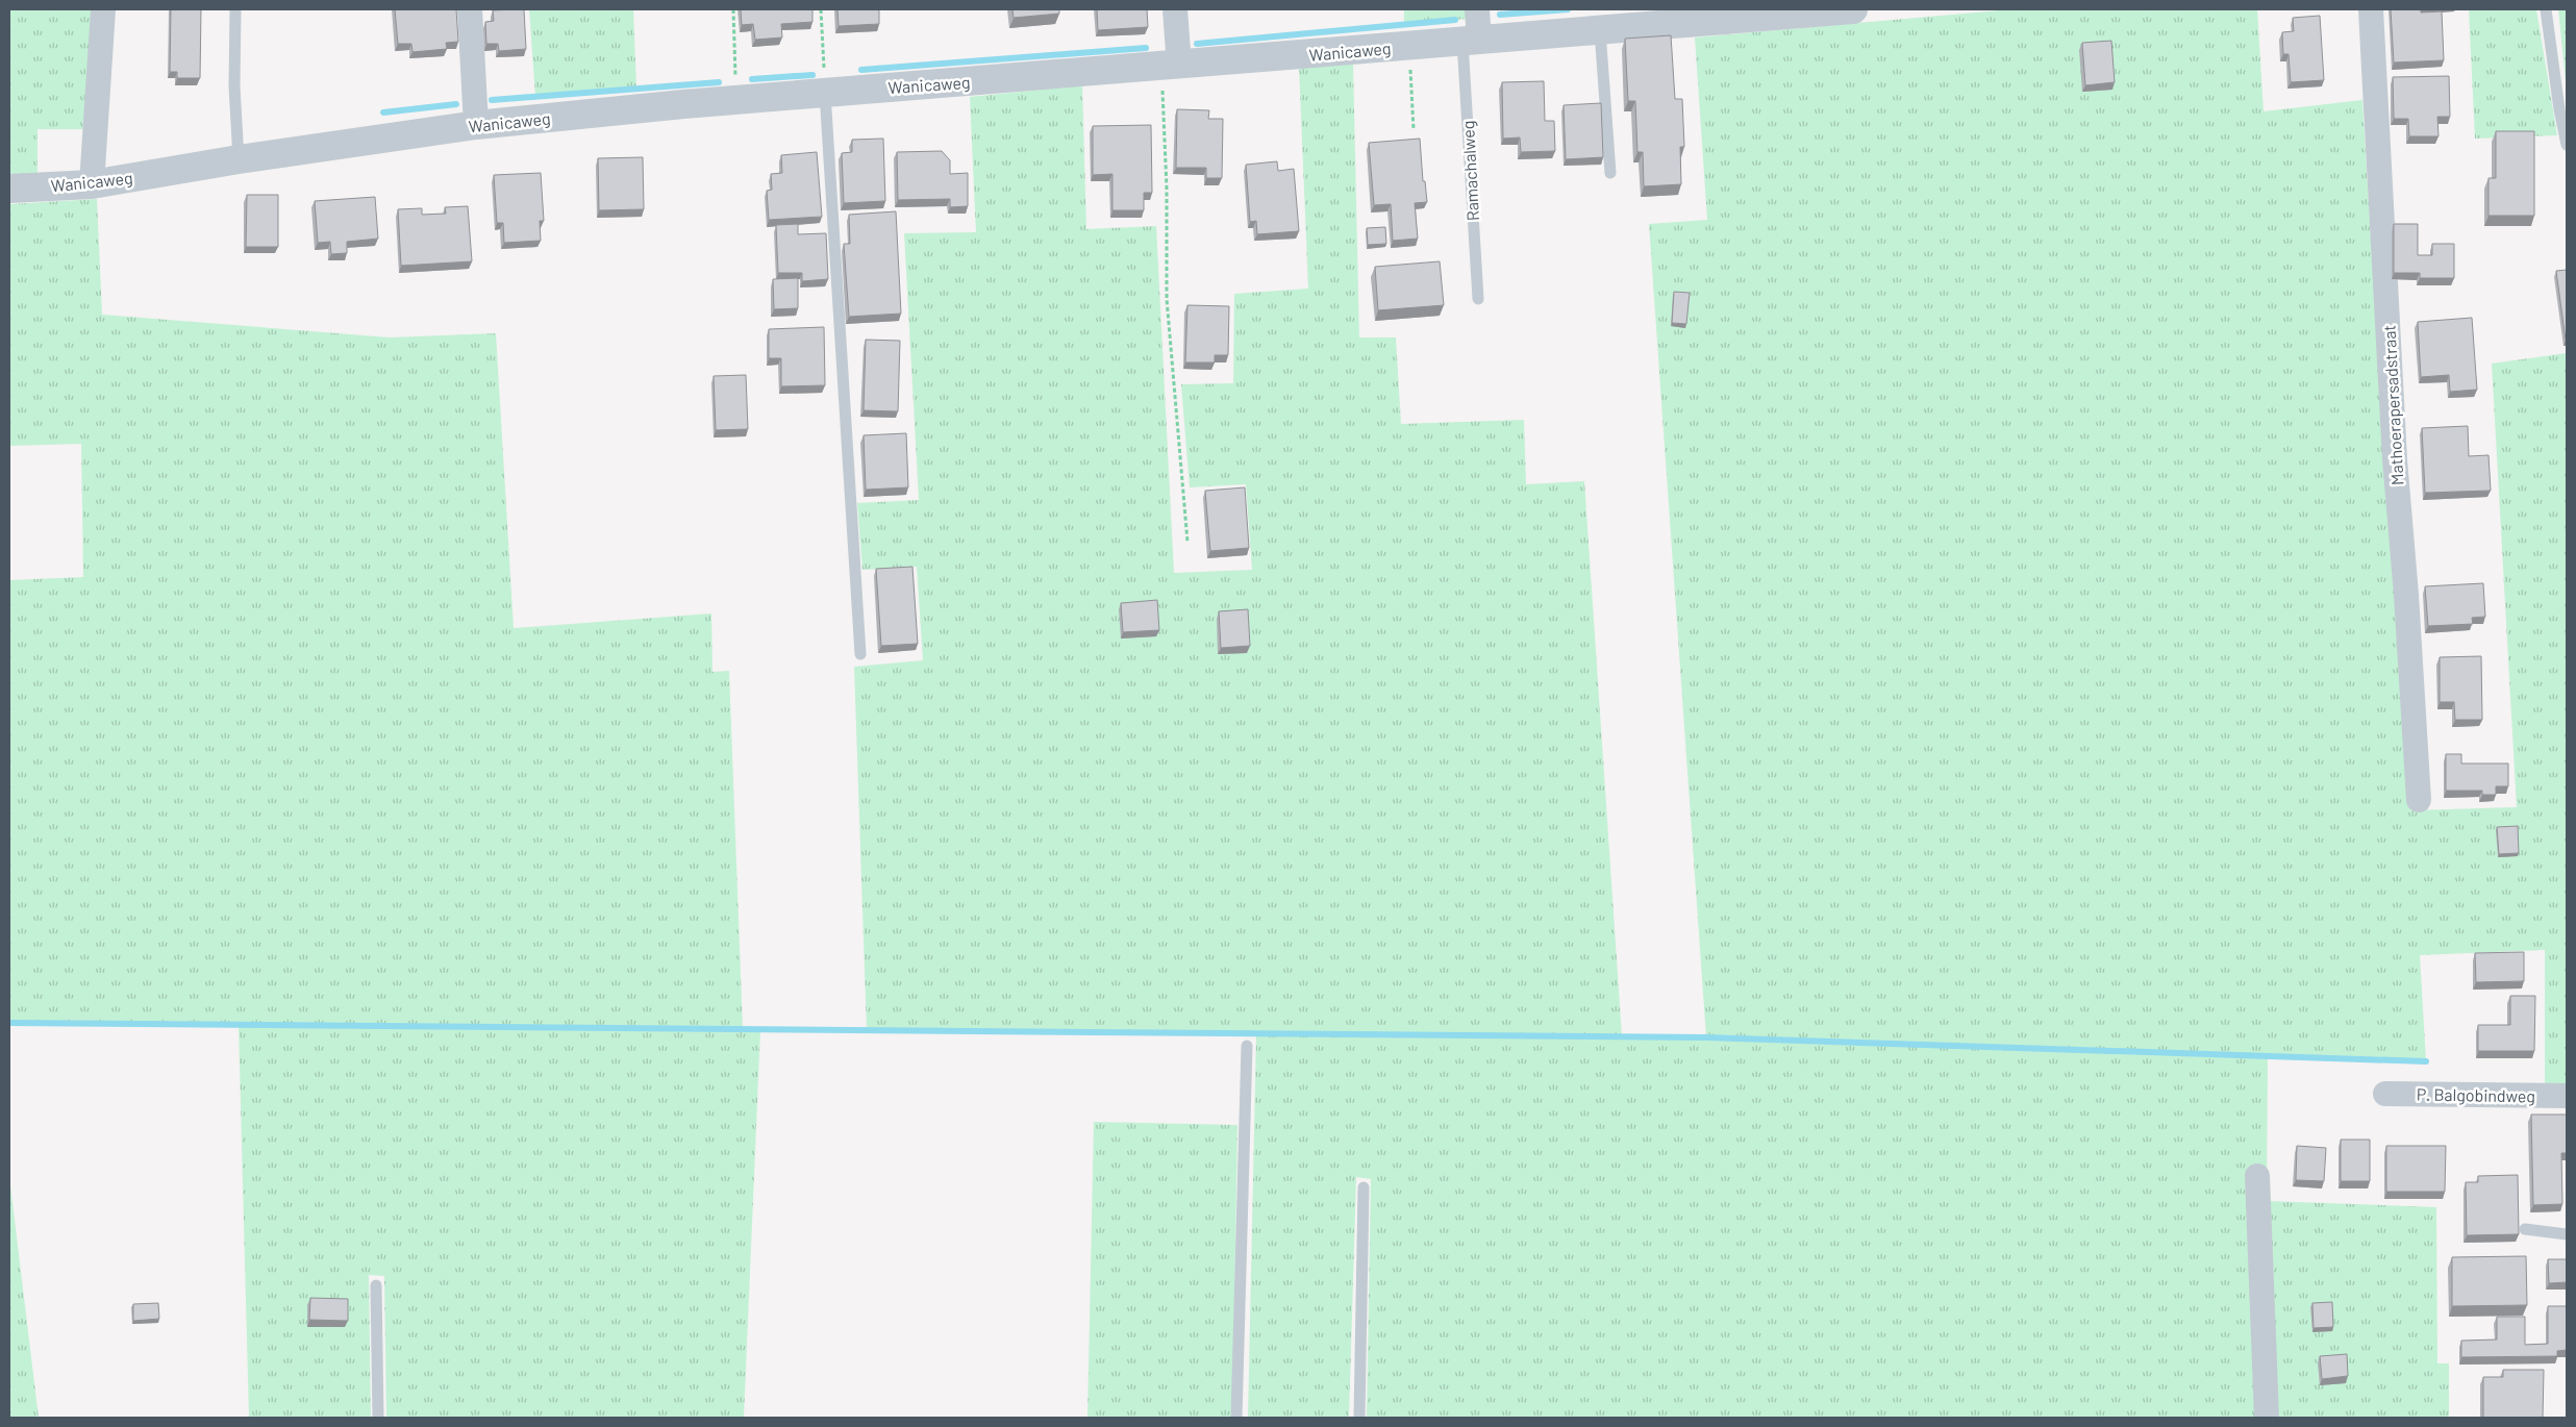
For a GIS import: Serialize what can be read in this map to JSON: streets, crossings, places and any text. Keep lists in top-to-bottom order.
{
  "streets": {
    "street": [
      "Wanicaweg",
      "Ramachalweg",
      "Mathoerapersadstraat",
      "P. Balgobindweg"
    ]
  },
  "crossings": [
    ["Wanicaweg", "Ramachalweg"]
  ]
}
